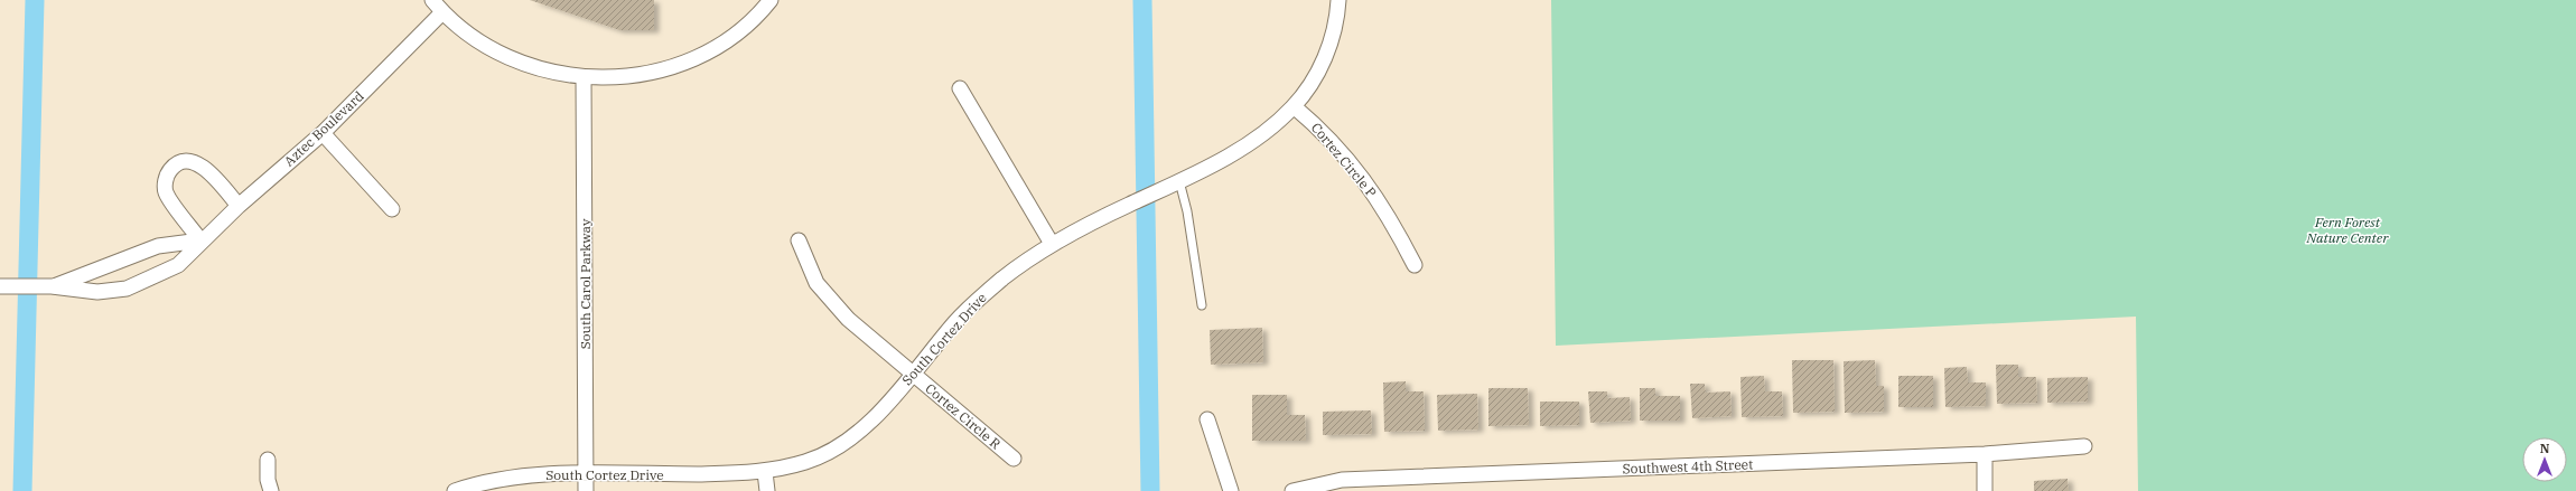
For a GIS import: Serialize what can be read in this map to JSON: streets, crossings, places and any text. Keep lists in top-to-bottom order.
{
  "streets": {
    "street": [
      "Aztec Boulevard",
      "Cortez Circle P",
      "South Carol Parkway",
      "South Cortez Drive",
      "Cortez Circle R",
      "Southwest 4th Street"
    ]
  },
  "crossings": [
    ["Cortez Circle P", "South Cortez Drive"],
    ["South Carol Parkway", "South Cortez Drive"],
    ["South Cortez Drive", "Cortez Circle R"]
  ],
  "parks": ["Fern Forest Nature Center"],
  "north": "top"
}
